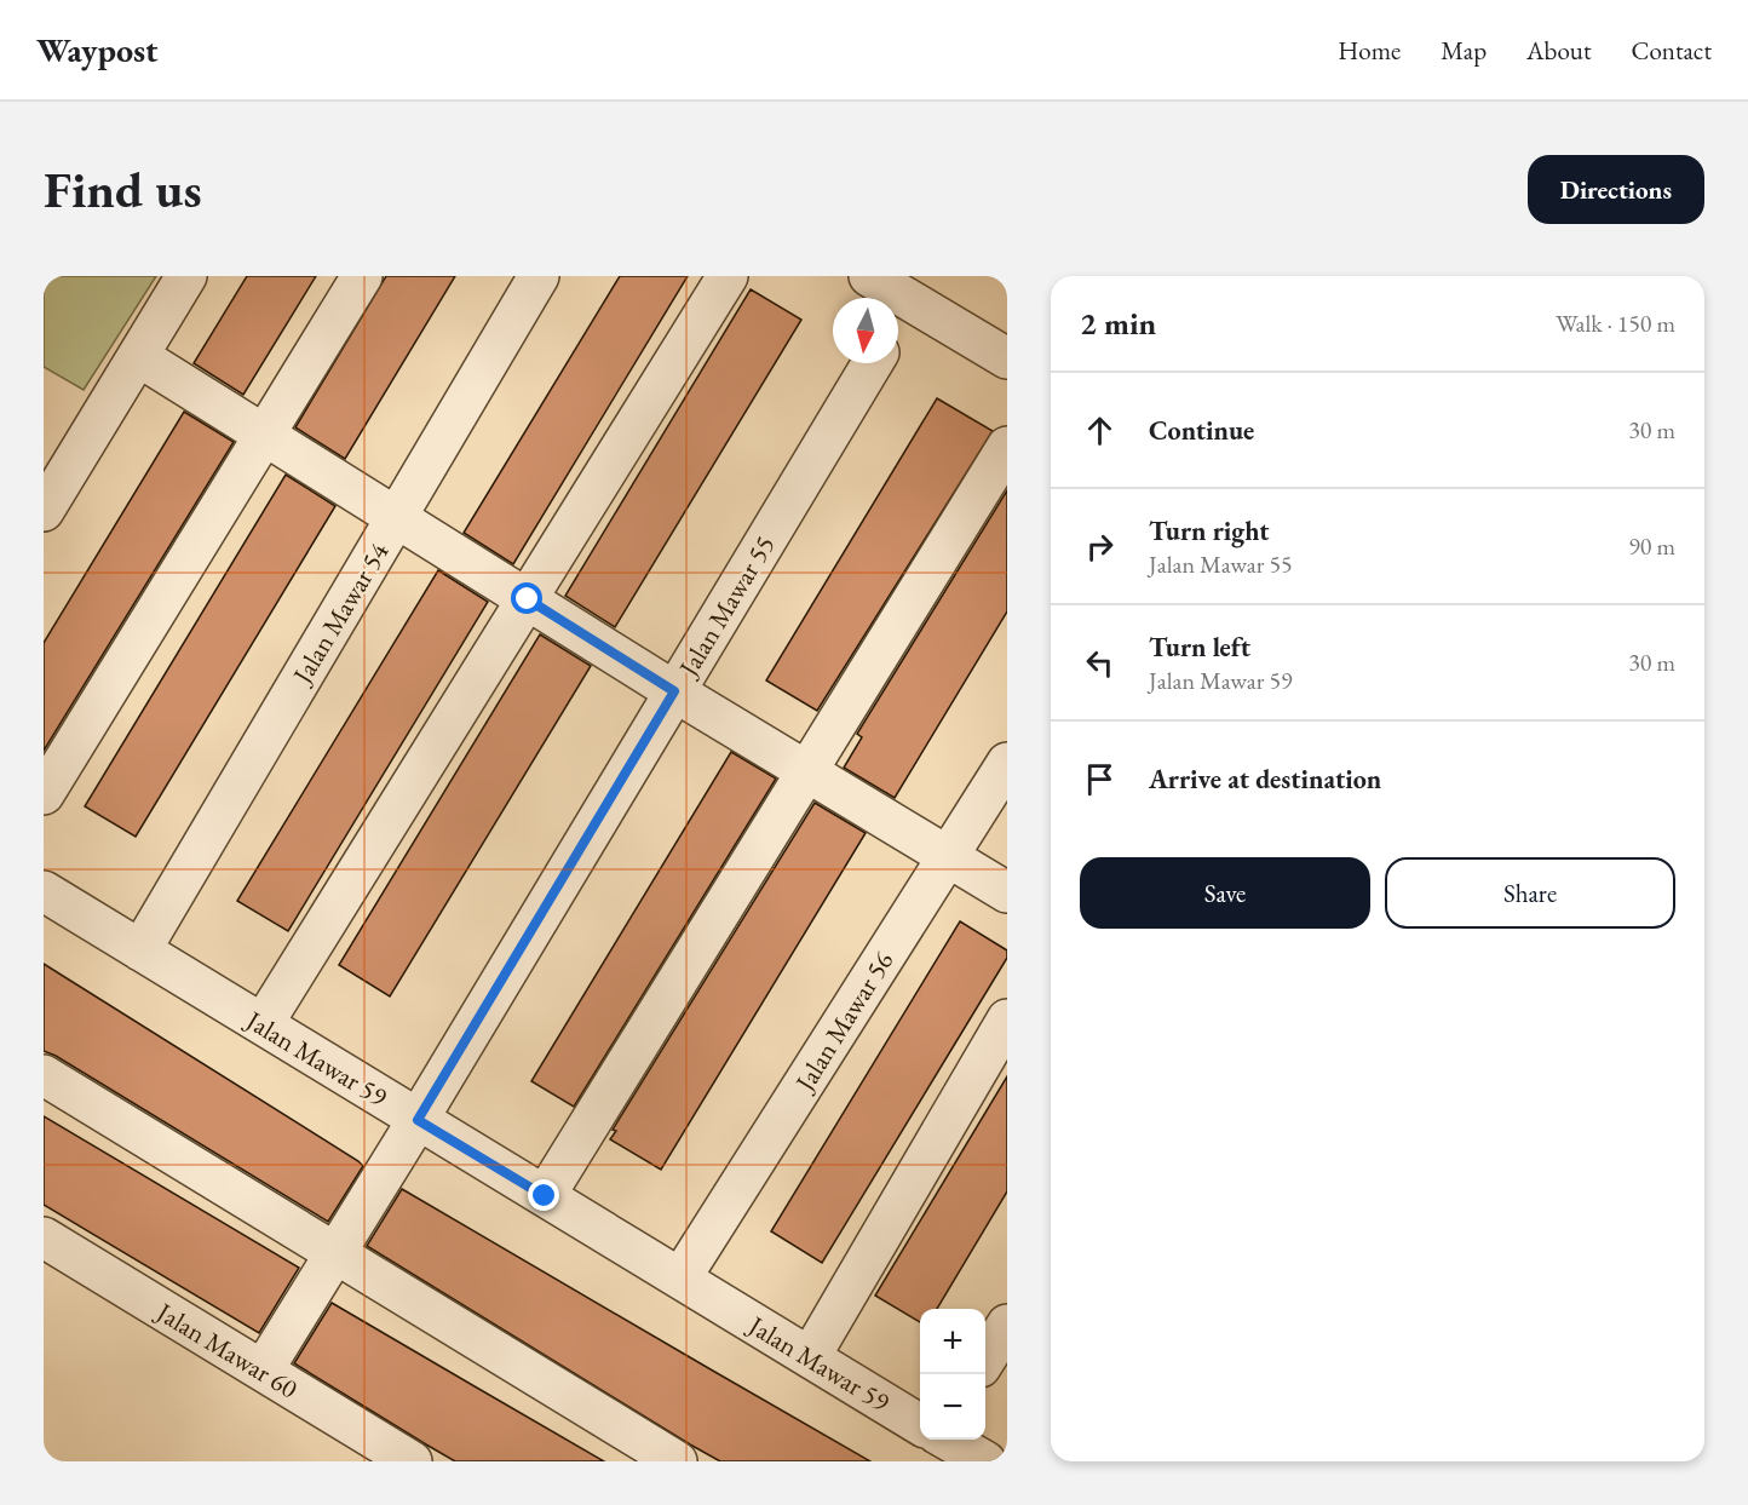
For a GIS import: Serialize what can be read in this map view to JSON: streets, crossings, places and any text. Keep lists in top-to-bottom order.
{
  "streets": {
    "street": [
      "Jalan Mawar 55",
      "Jalan Mawar 54",
      "Jalan Mawar 56",
      "Jalan Mawar 59",
      "Jalan Mawar 60"
    ]
  },
  "crossings": [
    ["Jalan Mawar 55", "Jalan Mawar 59"],
    ["Jalan Mawar 55", "Jalan Mawar 60"],
    ["Jalan Mawar 54", "Jalan Mawar 59"],
    ["Jalan Mawar 56", "Jalan Mawar 59"]
  ],
  "north": "bottom",
  "page": {
    "header": "Waypost",
    "nav": [
      "Home",
      "Map",
      "About",
      "Contact"
    ],
    "buttons": [
      "Directions",
      ["Save", "Share"]
    ],
    "title": "Find us",
    "heading": ["2 min", "Walk · 150 m"],
    "list": [
      ["Continue", "30 m"],
      ["Turn right", "Jalan Mawar 55", "90 m"],
      ["Turn left", "Jalan Mawar 59", "30 m"],
      "Arrive at destination"
    ],
    "map_buttons": ["+", "−"]
  }
}
